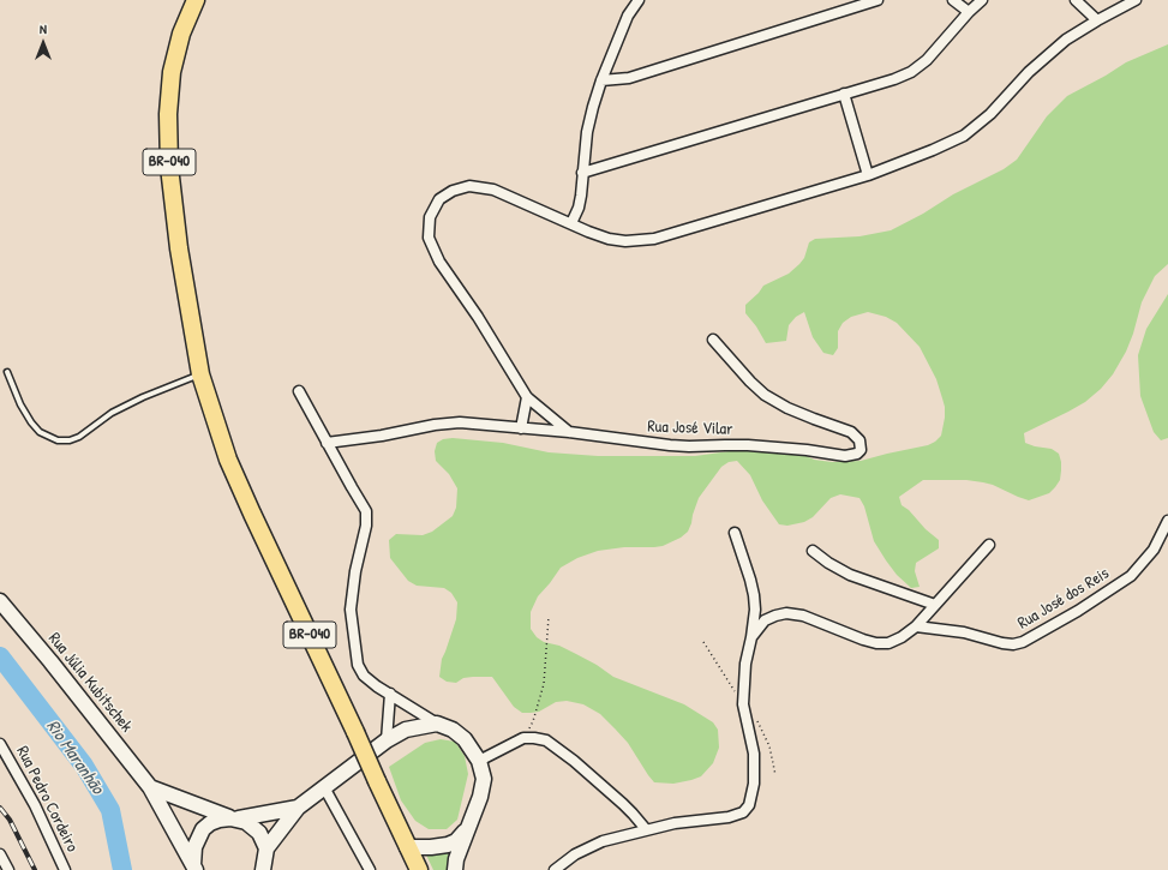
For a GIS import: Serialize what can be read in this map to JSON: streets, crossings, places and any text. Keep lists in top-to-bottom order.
{
  "streets": {
    "highway": ["BR-040"],
    "main road": ["Rua Júlia Kubitschek"],
    "street": ["Rua José Vilar", "Rua José dos Reis", "Rua Pedro Cordeiro"]
  },
  "water": ["Rio Maranhão"],
  "north": "top"
}
